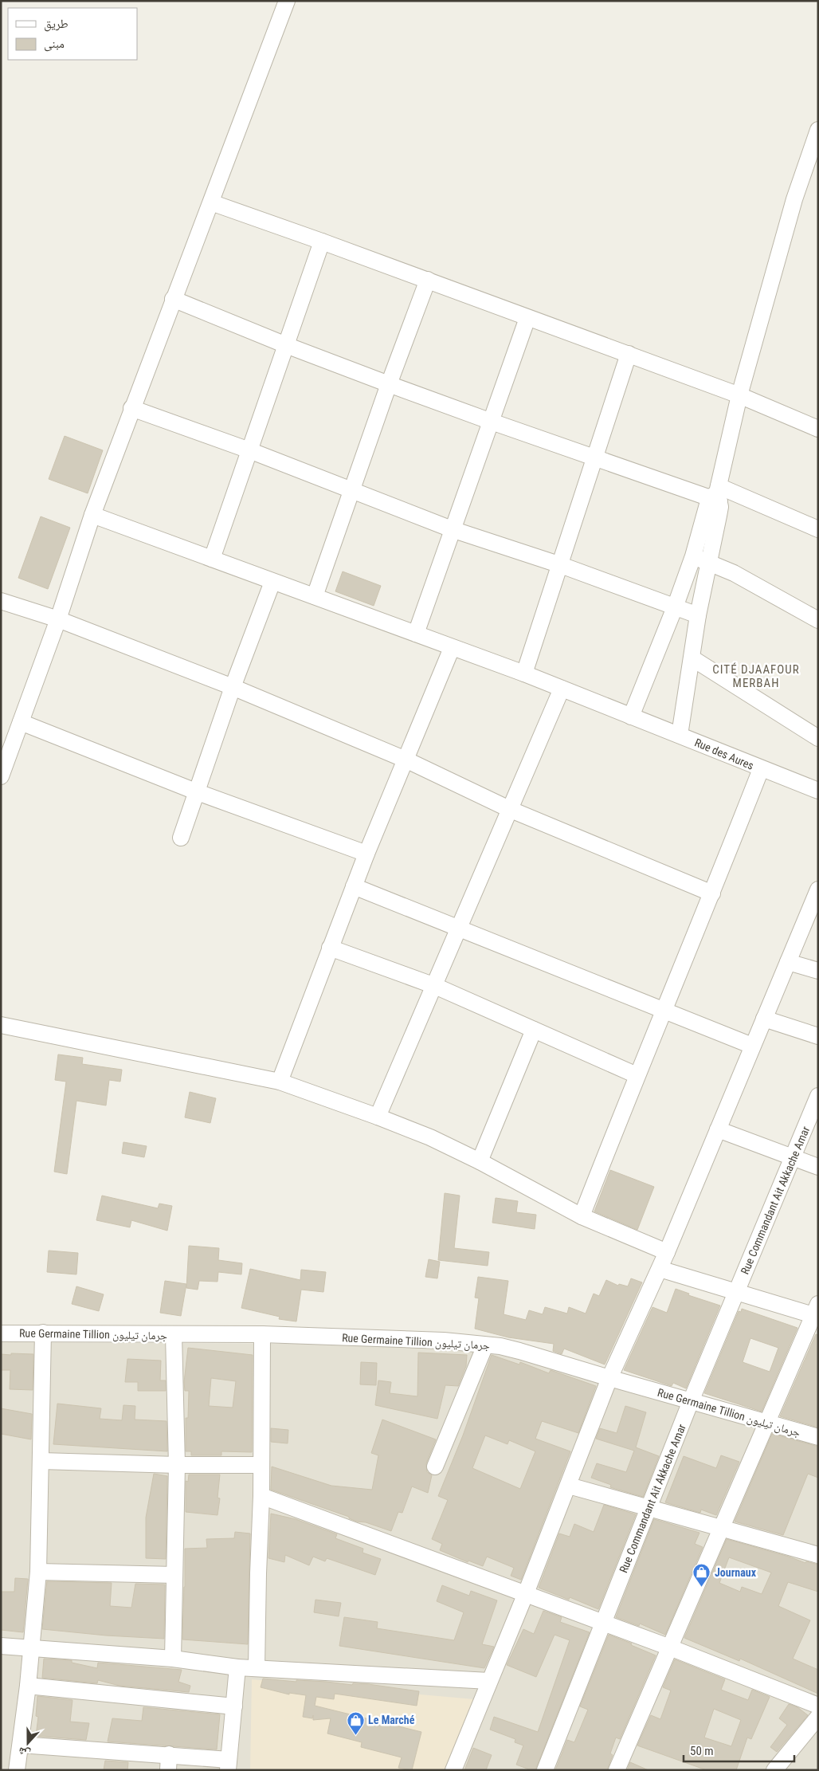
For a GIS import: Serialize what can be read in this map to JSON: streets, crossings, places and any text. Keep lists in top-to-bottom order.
{
  "streets": {
    "street": ["Rue des Aures", "Rue Commandant Ait Akkache Amar", "Rue Germaine Tillion جرمان تيليون"]
  },
  "crossings": [
    ["Rue Commandant Ait Akkache Amar", "Rue Germaine Tillion جرمان تيليون"]
  ],
  "districts": ["CITÉ DJAAFOUR MERBAH"],
  "places": {
    "shop": ["Journaux", "Le Marché"]
  },
  "legend": ["طريق", "مبنى"],
  "scale_bar": "50 m",
  "north": "bottom"
}
